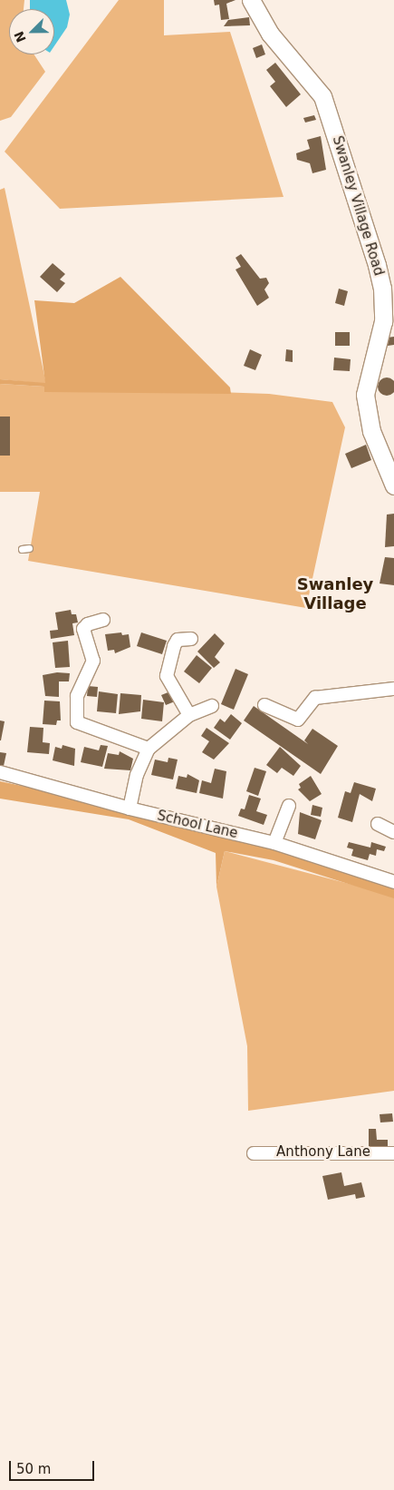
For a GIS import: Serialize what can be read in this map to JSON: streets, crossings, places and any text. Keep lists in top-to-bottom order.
{
  "streets": {
    "street": ["Swanley Village Road", "School Lane", "Anthony Lane"]
  },
  "districts": ["Swanley Village"],
  "scale_bar": "50 m",
  "north": "bottom left"
}
